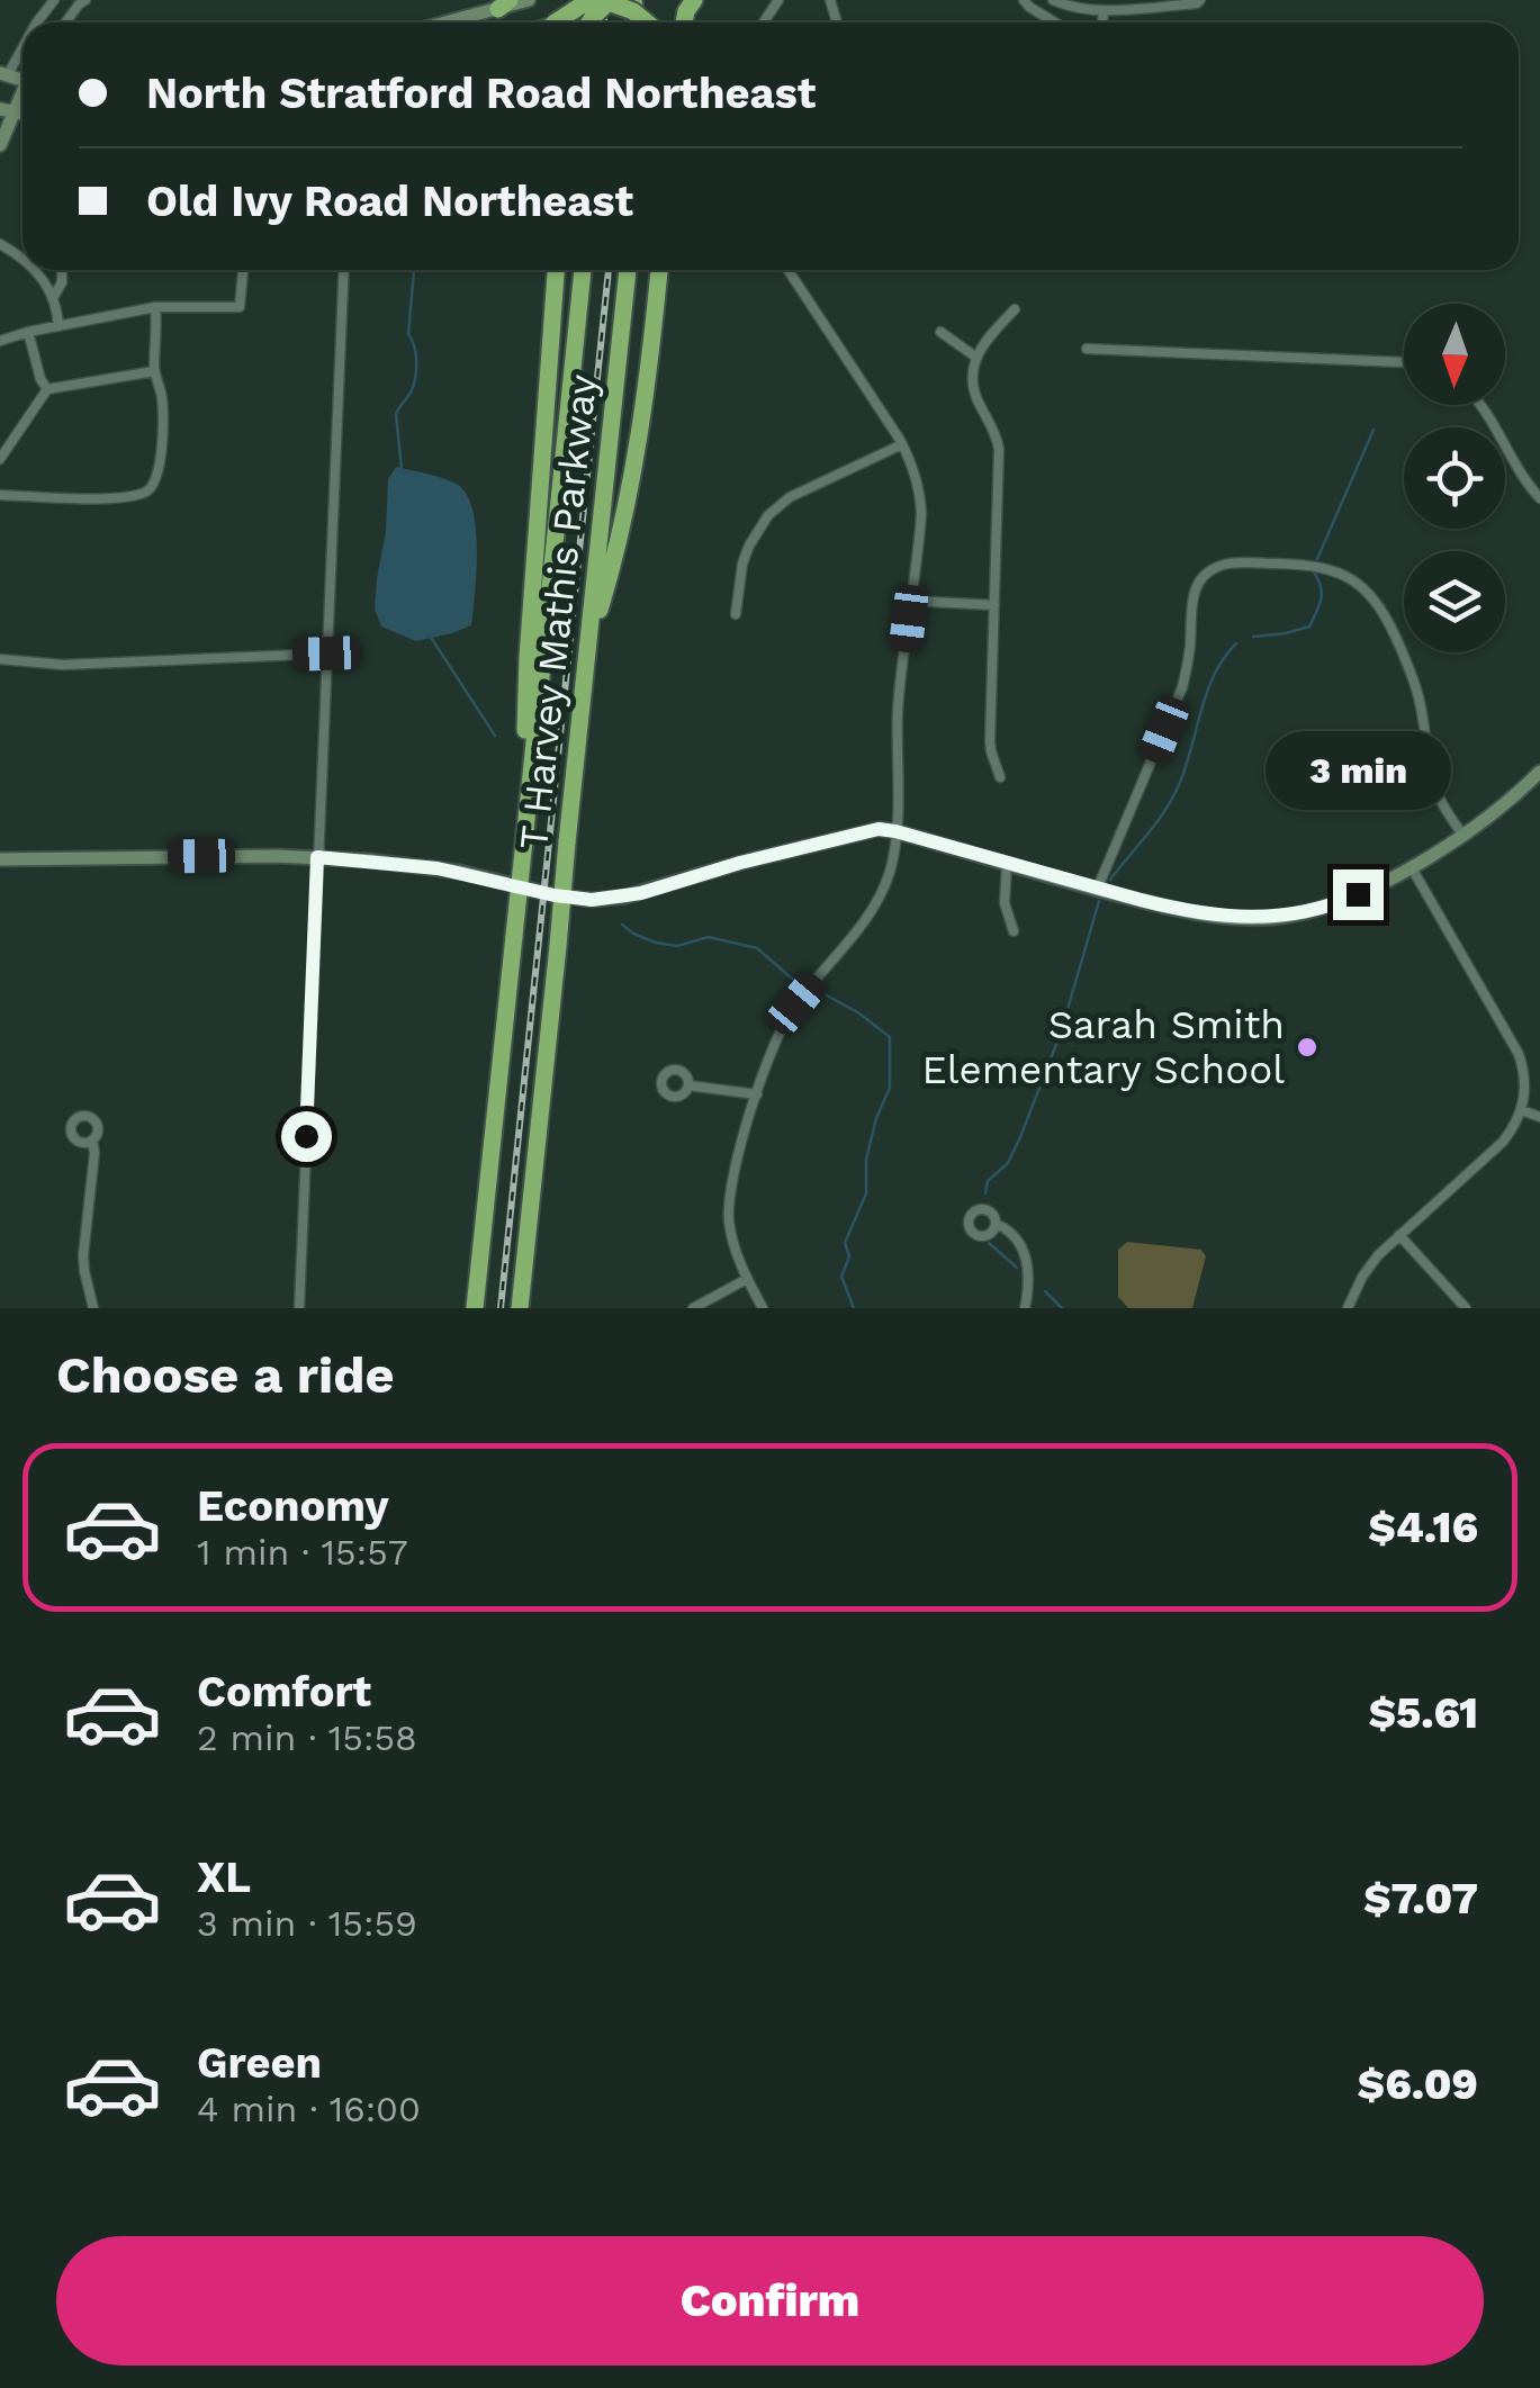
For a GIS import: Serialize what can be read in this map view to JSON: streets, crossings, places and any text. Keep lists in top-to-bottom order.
{
  "streets": {
    "highway": ["T Harvey Mathis Parkway"]
  },
  "places": ["Sarah Smith Elementary School"],
  "north": "bottom",
  "page": {
    "banner": ["North Stratford Road Northeast", "Old Ivy Road Northeast"],
    "bubble": "3 min",
    "heading": "Choose a ride",
    "list": [
      {
        "name": "Economy",
        "note": "1 min · 15:57",
        "value": "$4.16"
      },
      {
        "name": "Comfort",
        "note": "2 min · 15:58",
        "value": "$5.61"
      },
      {
        "name": "XL",
        "note": "3 min · 15:59",
        "value": "$7.07"
      },
      {
        "name": "Green",
        "note": "4 min · 16:00",
        "value": "$6.09"
      }
    ],
    "buttons": "Confirm"
  }
}
